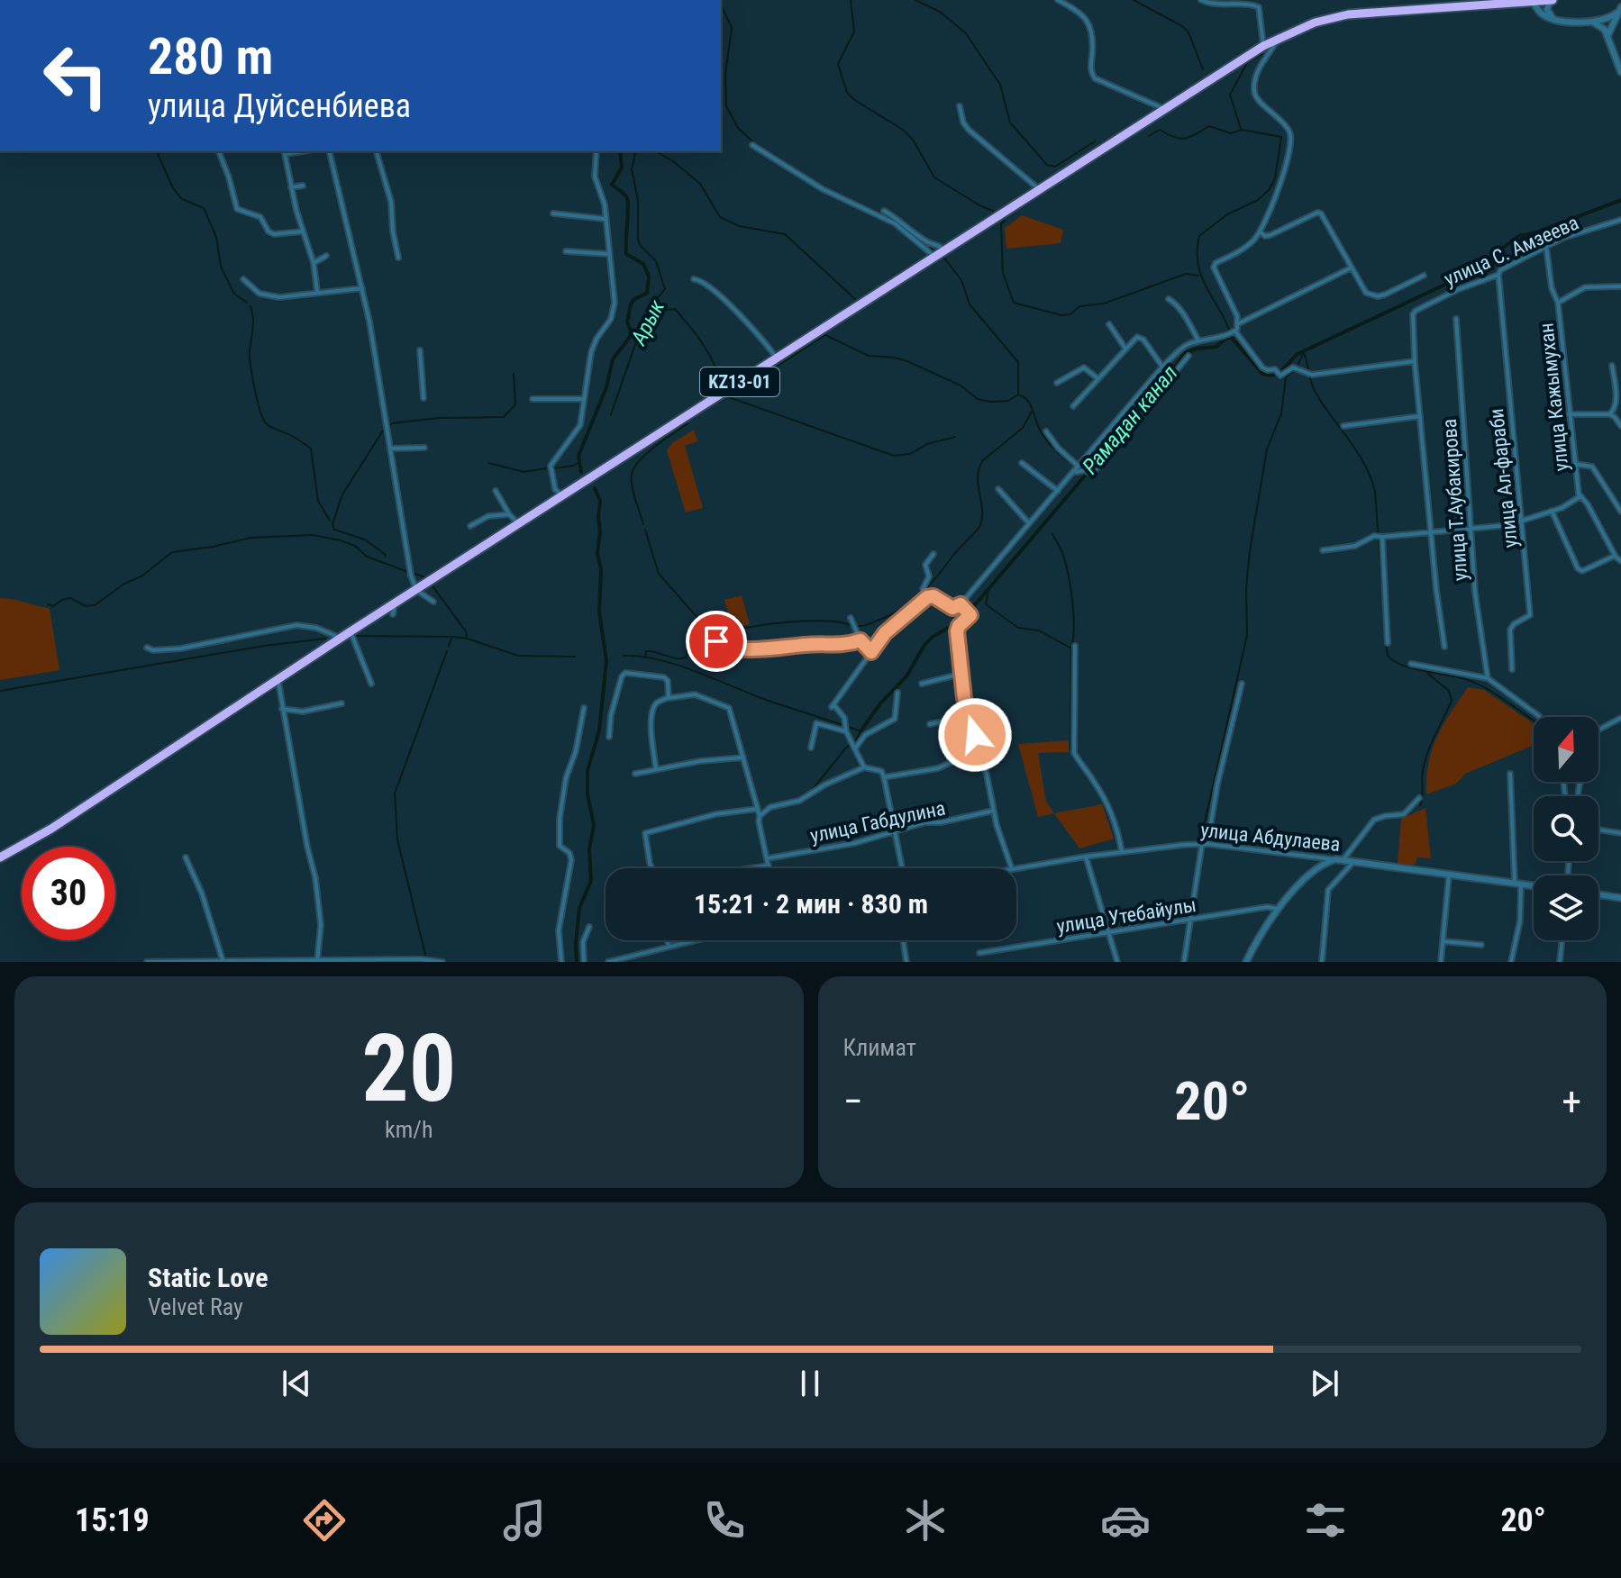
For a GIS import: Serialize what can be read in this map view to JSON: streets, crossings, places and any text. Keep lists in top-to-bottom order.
{
  "streets": {
    "highway": ["KZ13-01"],
    "main road": ["улица Абдулаева"],
    "street": [
      "улица С. Амзеева",
      "улица Кажымухан",
      "улица Ал-фараби",
      "улица Т.Аубакирова",
      "улица Габдулина",
      "улица Утебайулы"
    ]
  },
  "crossings": [
    ["улица С. Амзеева", "улица Кажымухан"],
    ["улица С. Амзеева", "улица Ал-фараби"]
  ],
  "water": ["Арык", "Рамадан канал"],
  "north": "top",
  "page": {
    "turn": ["280 m", "улица Дуйсенбиева"],
    "limit": "30",
    "trip": "15:21 · 2 мин · 830 m",
    "tile": [
      ["20", "km/h"],
      "Климат"
    ],
    "heat": ["−", "20°", "+"],
    "song": ["Static Love", "Velvet Ray"],
    "tabs": ["15:19", "20°"]
  }
}
